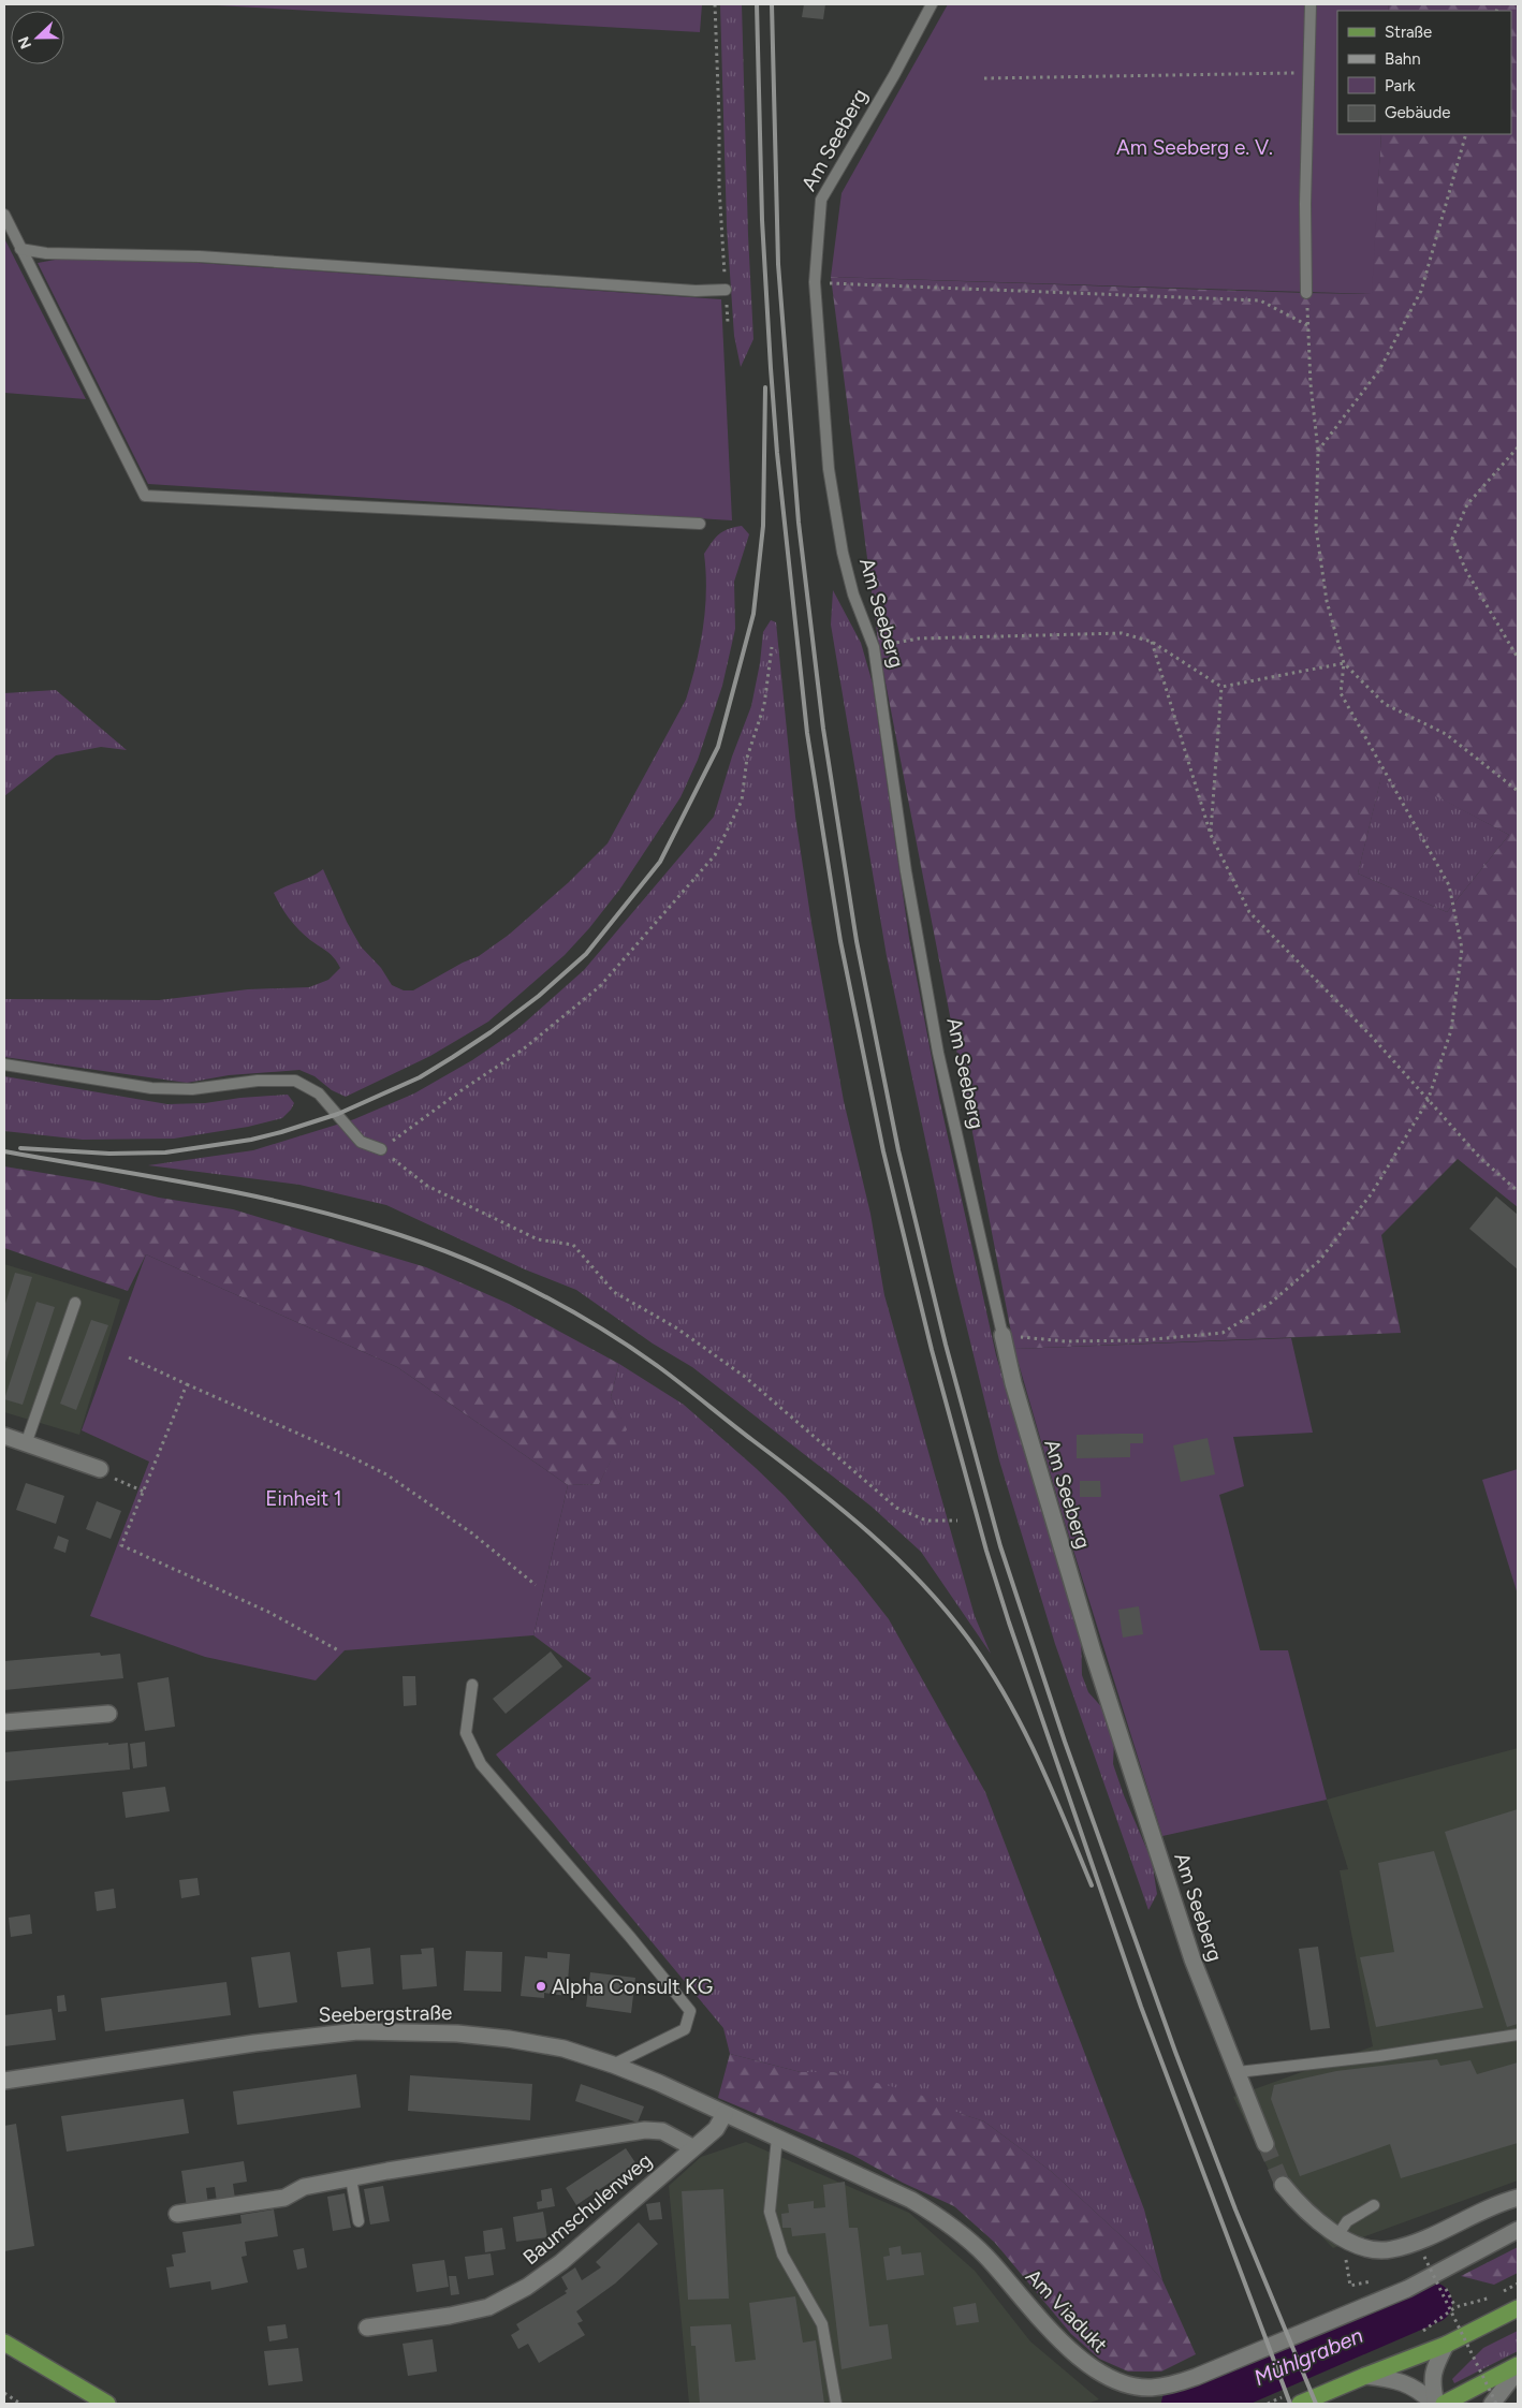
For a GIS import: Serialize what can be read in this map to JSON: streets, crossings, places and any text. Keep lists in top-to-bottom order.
{
  "streets": {
    "street": [
      "Am Seeberg",
      "Seebergstraße",
      "Baumschulenweg",
      "Am Viadukt"
    ]
  },
  "crossings": [
    ["Seebergstraße", "Baumschulenweg"],
    ["Seebergstraße", "Am Viadukt"],
    ["Baumschulenweg", "Am Viadukt"]
  ],
  "water": ["Mühlgraben"],
  "parks": ["Am Seeberg e. V.", "Einheit 1"],
  "places": ["Alpha Consult KG"],
  "legend": [
    "Straße",
    "Bahn",
    "Park",
    "Gebäude"
  ],
  "north": "left"
}
